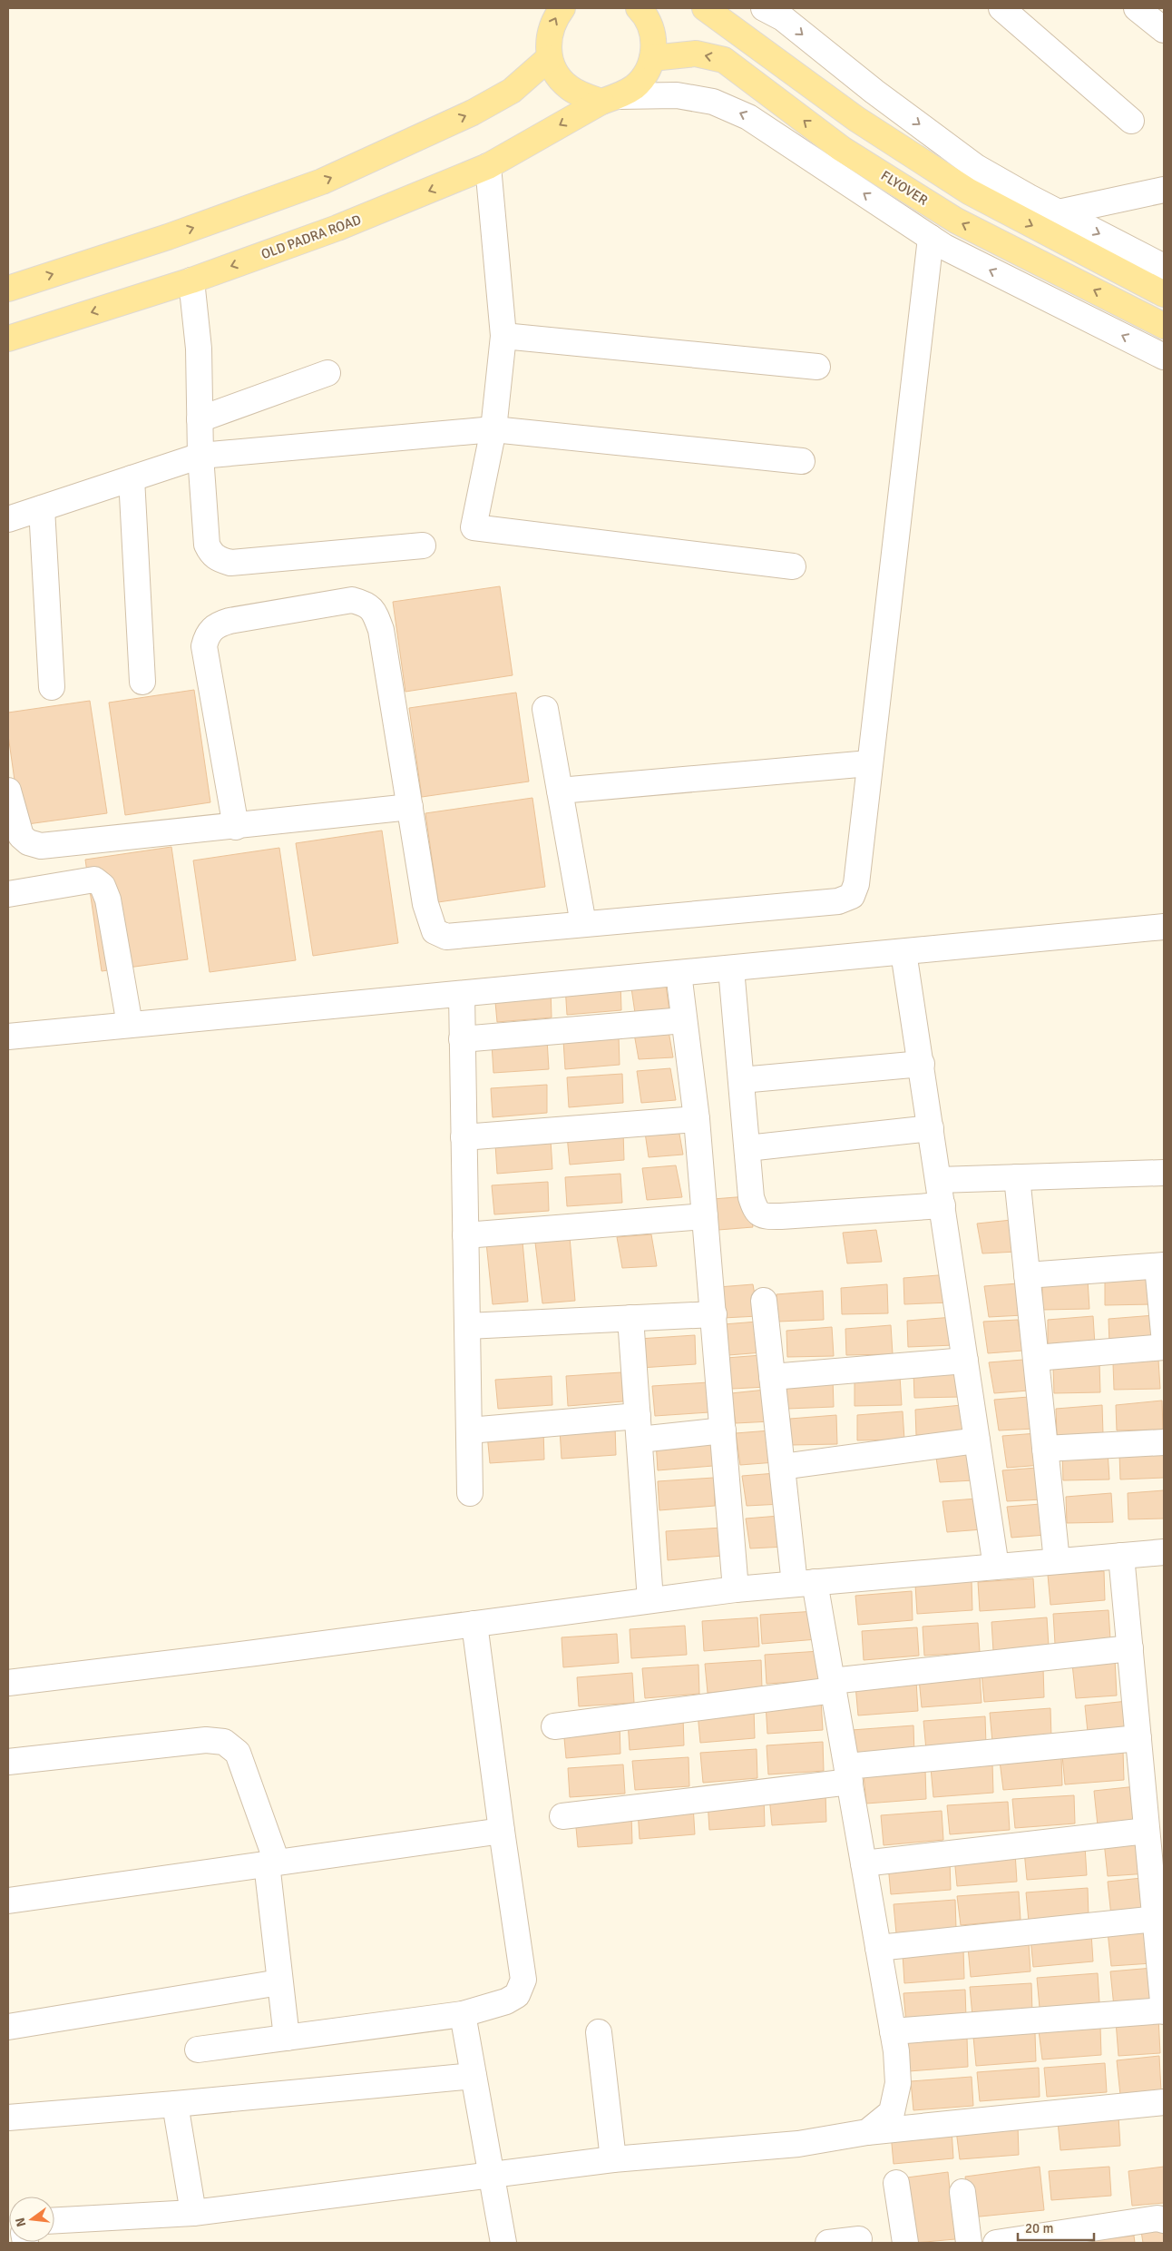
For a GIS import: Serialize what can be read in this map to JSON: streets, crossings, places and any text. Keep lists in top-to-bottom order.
{
  "streets": {
    "main road": ["FLYOVER", "OLD PADRA ROAD"]
  },
  "crossings": [
    ["FLYOVER", "OLD PADRA ROAD"]
  ],
  "scale_bar": "20 m",
  "north": "left"
}
